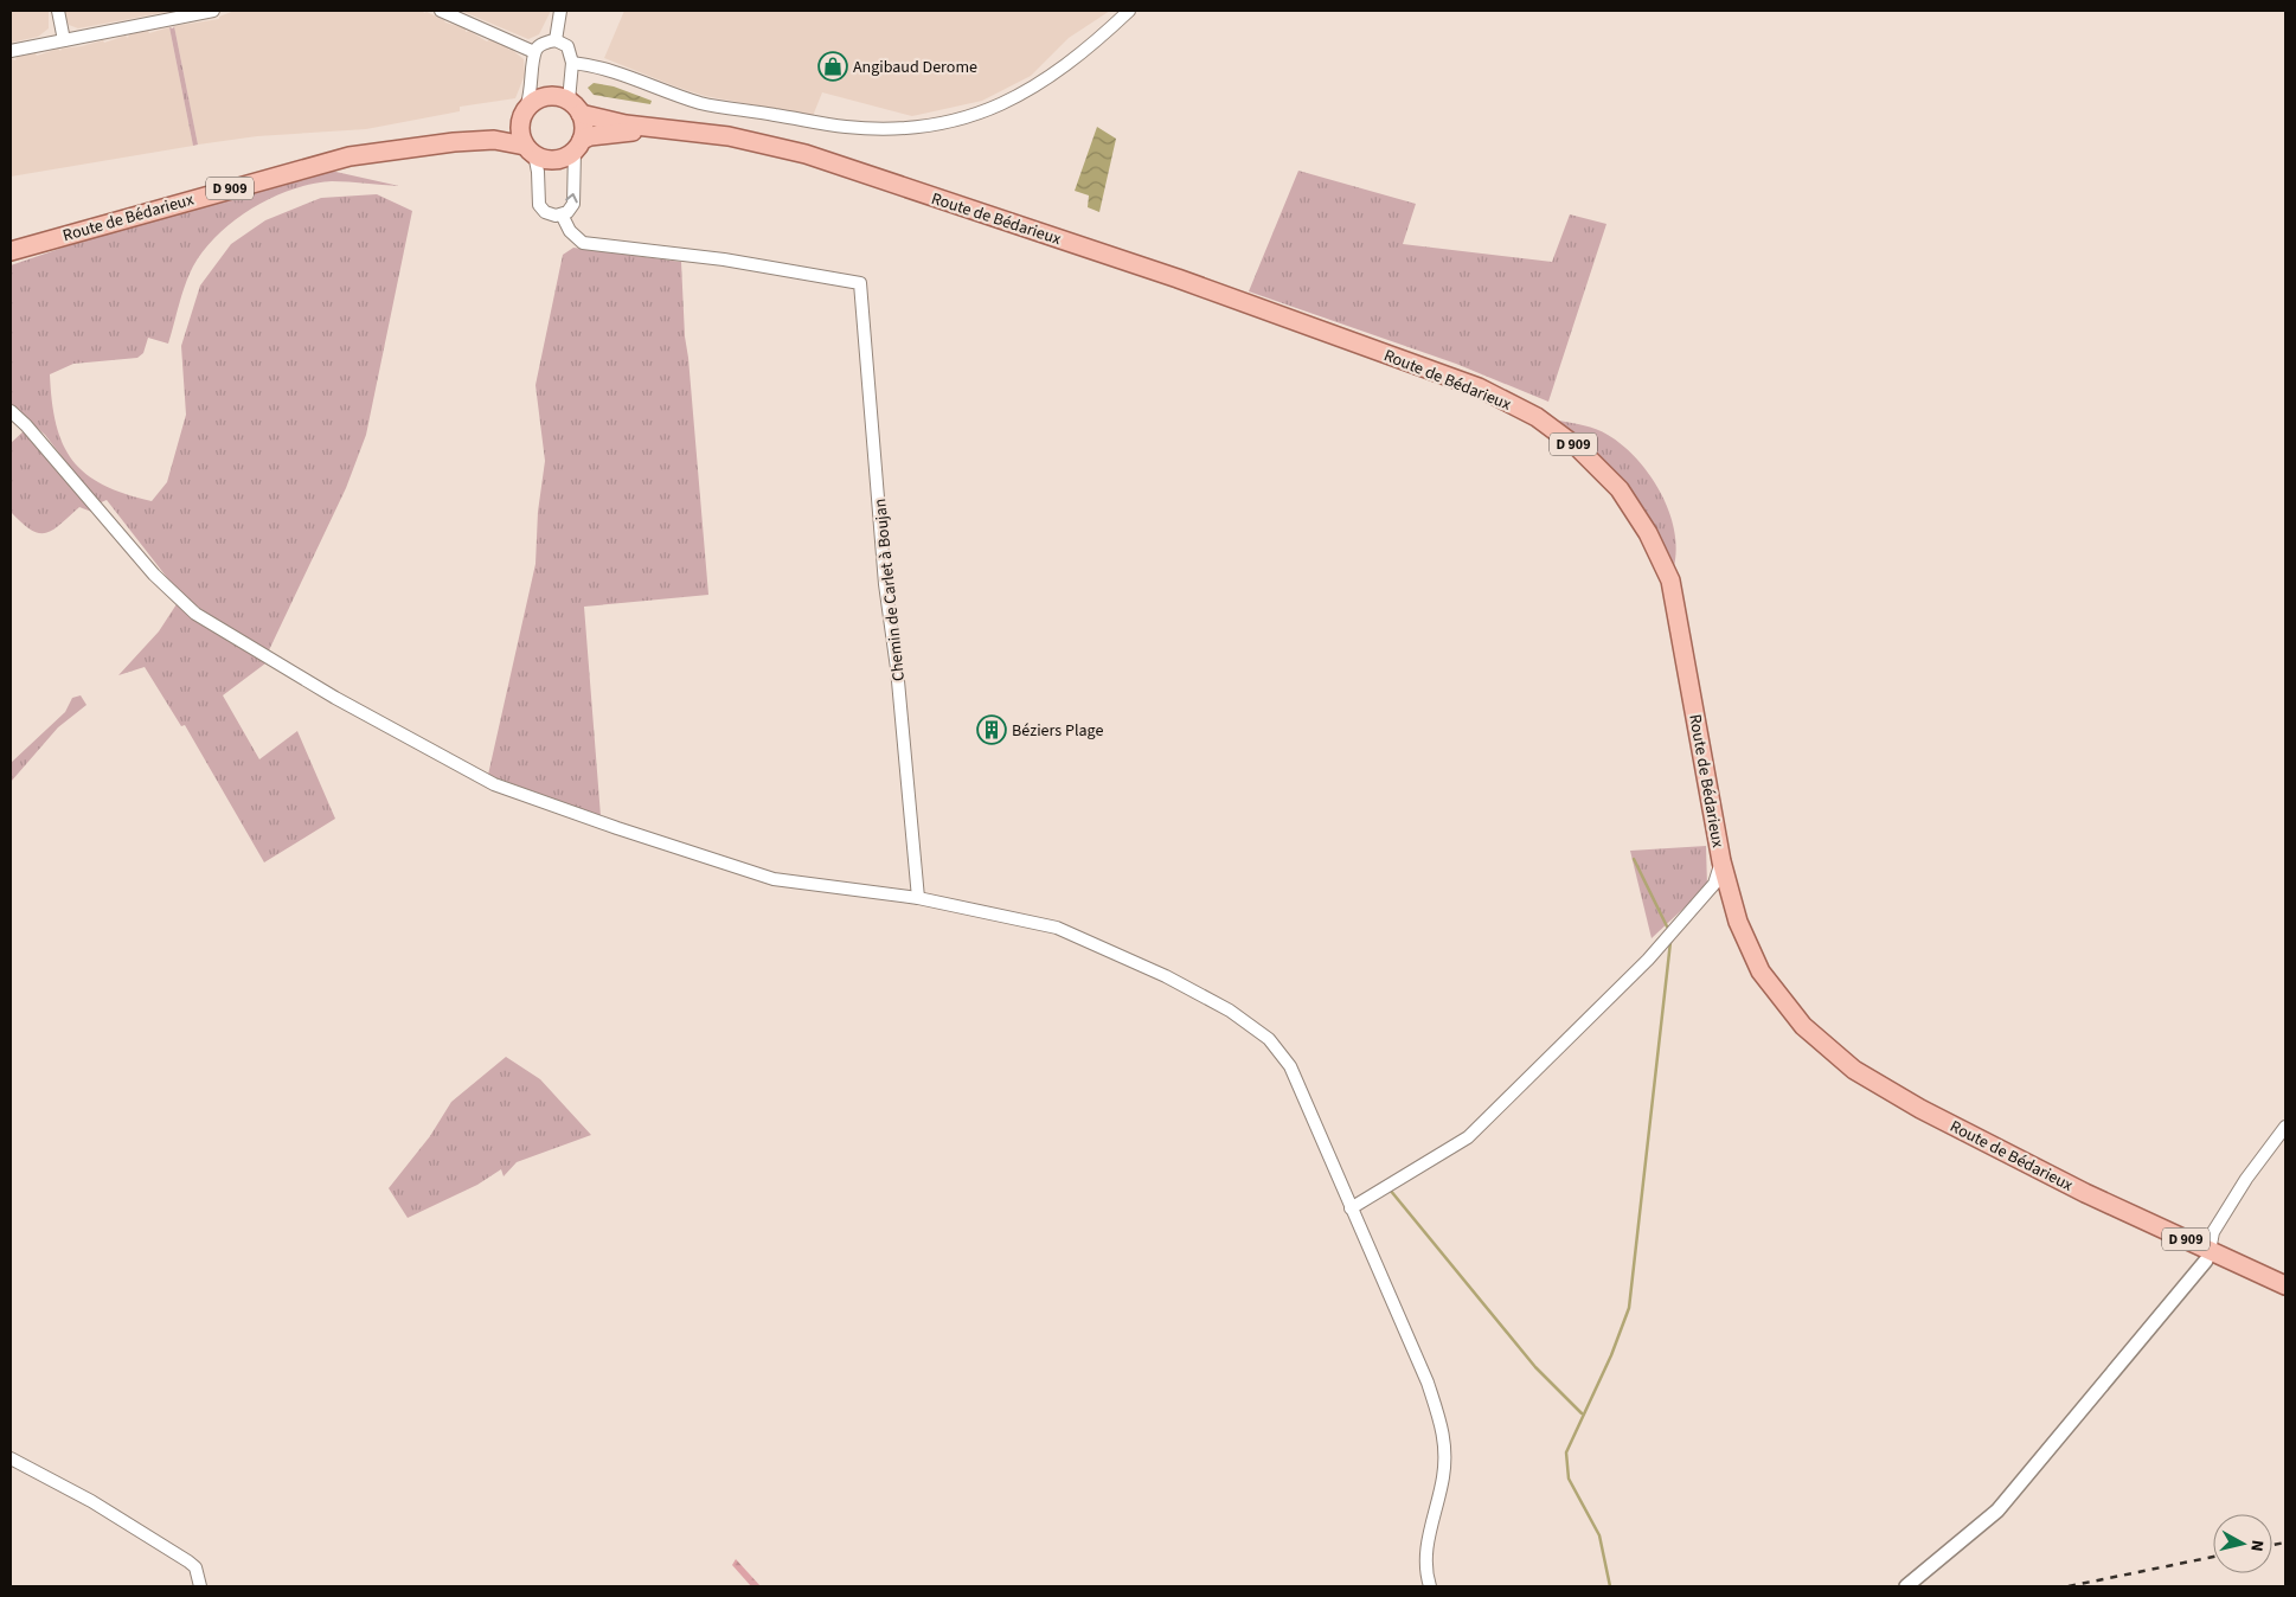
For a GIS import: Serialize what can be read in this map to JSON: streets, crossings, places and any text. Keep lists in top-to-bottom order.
{
  "streets": {
    "main road": ["D 909", "Route de Bédarieux"],
    "street": ["Chemin de Carlet à Boujan"]
  },
  "places": {
    "shop": ["Angibaud Derome"],
    "building": ["Béziers Plage"]
  },
  "north": "right"
}
